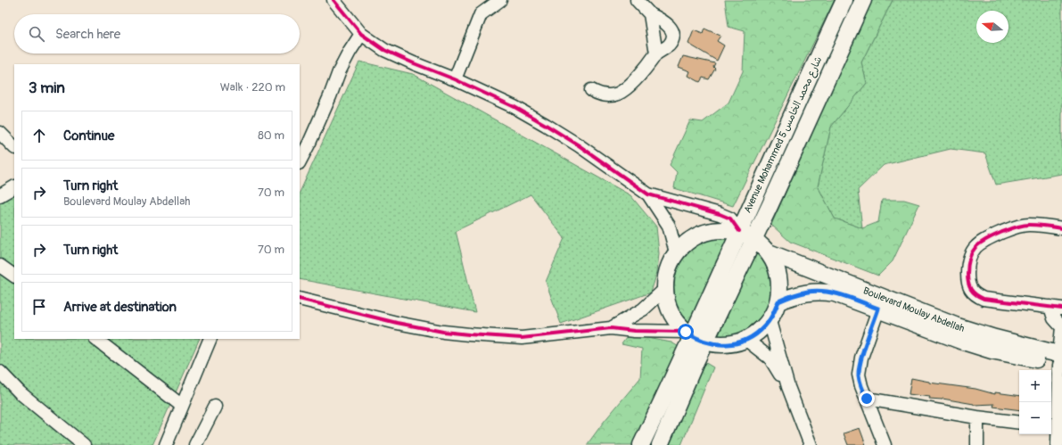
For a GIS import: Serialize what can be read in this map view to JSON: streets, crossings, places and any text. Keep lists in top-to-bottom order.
{
  "streets": {
    "main road": ["Avenue Mohammed 5 شارع محمد الخامس", "Boulevard Moulay Abdellah"]
  },
  "north": "left",
  "page": {
    "search": "Search here",
    "heading": ["3 min", "Walk · 220 m"],
    "list": [
      ["Continue", "80 m"],
      ["Turn right", "Boulevard Moulay Abdellah", "70 m"],
      ["Turn right", "70 m"],
      "Arrive at destination"
    ],
    "map_buttons": ["+", "−"]
  }
}
